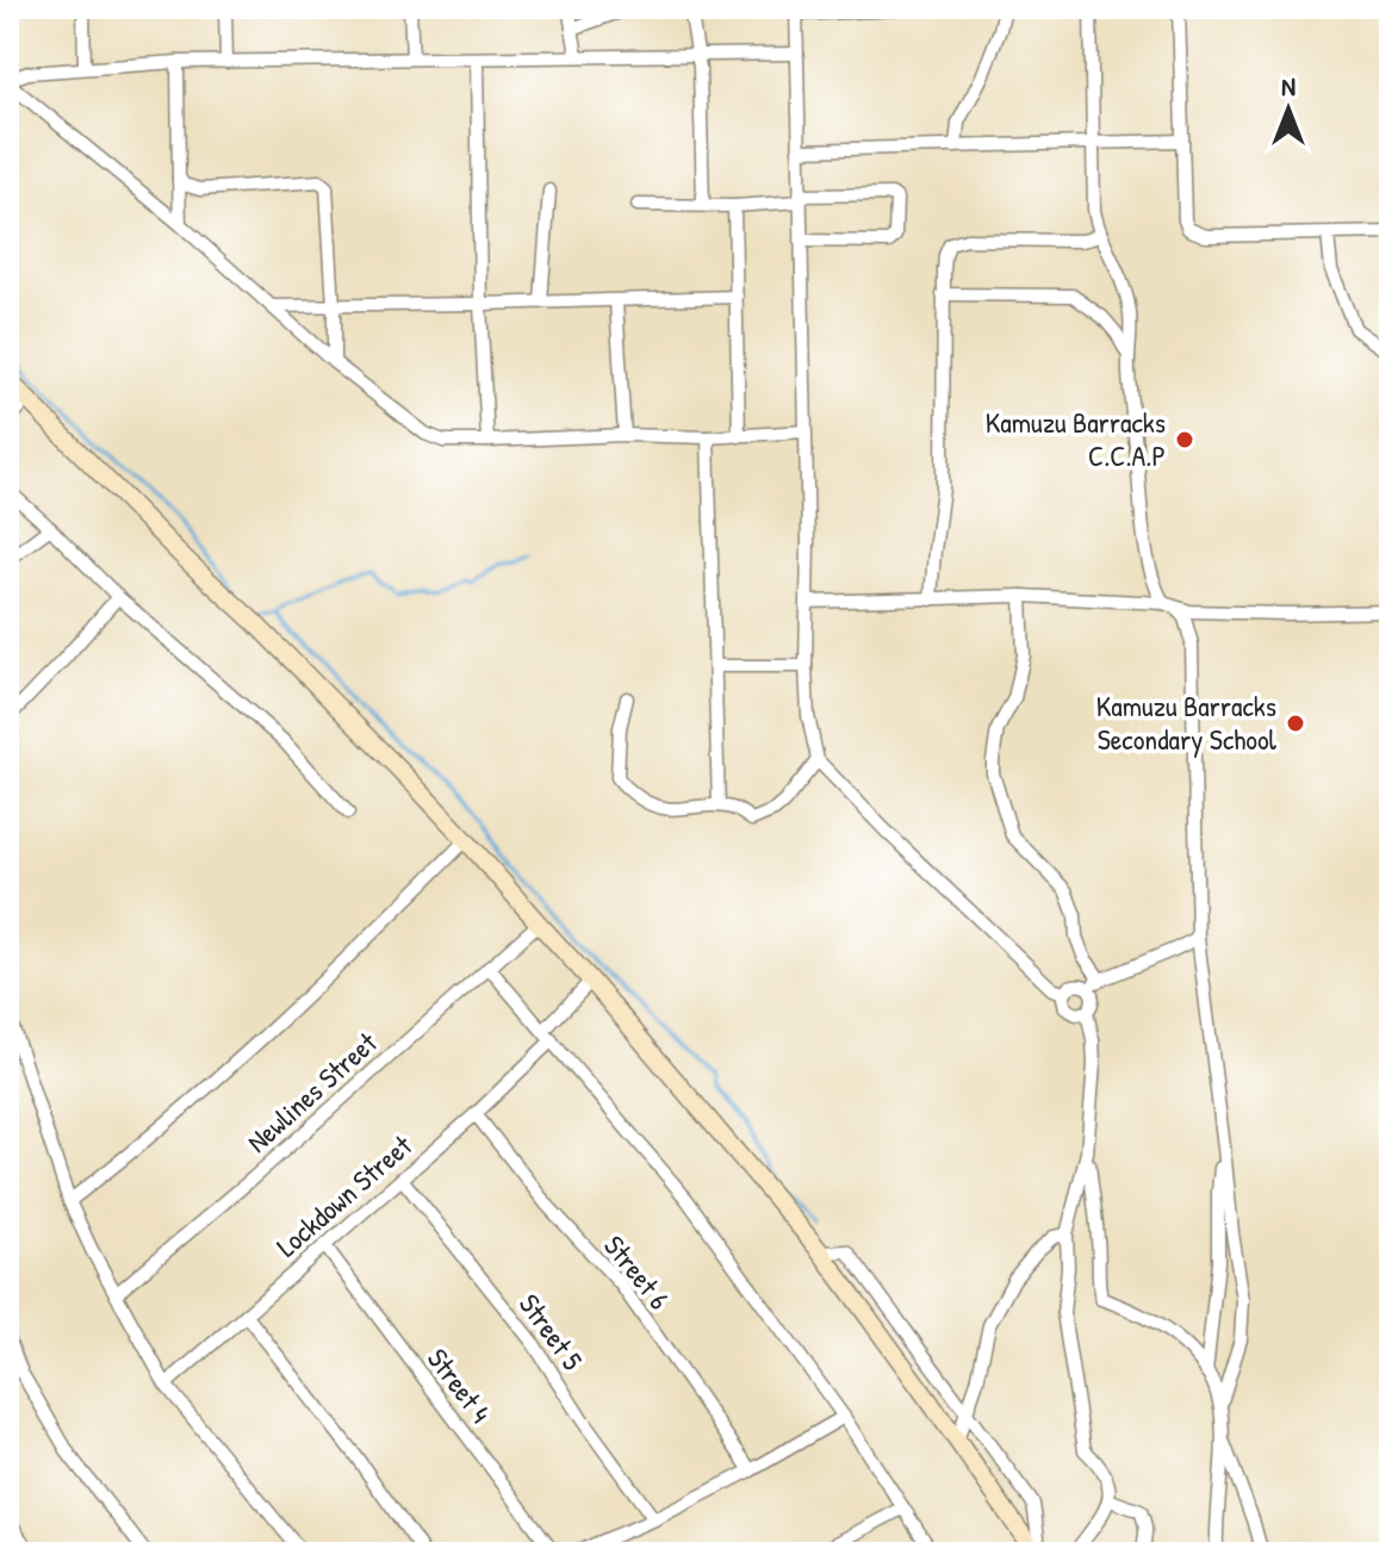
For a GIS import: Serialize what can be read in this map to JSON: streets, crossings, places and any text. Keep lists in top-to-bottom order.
{
  "streets": {
    "street": [
      "Newlines Street",
      "Lockdown Street",
      "Street 6",
      "Street 5",
      "Street 4"
    ]
  },
  "crossings": [
    ["Lockdown Street", "Street 6"],
    ["Lockdown Street", "Street 5"],
    ["Lockdown Street", "Street 4"]
  ],
  "places": ["Kamuzu Barracks C.C.A.P", "Kamuzu Barracks Secondary School"],
  "north": "top"
}
